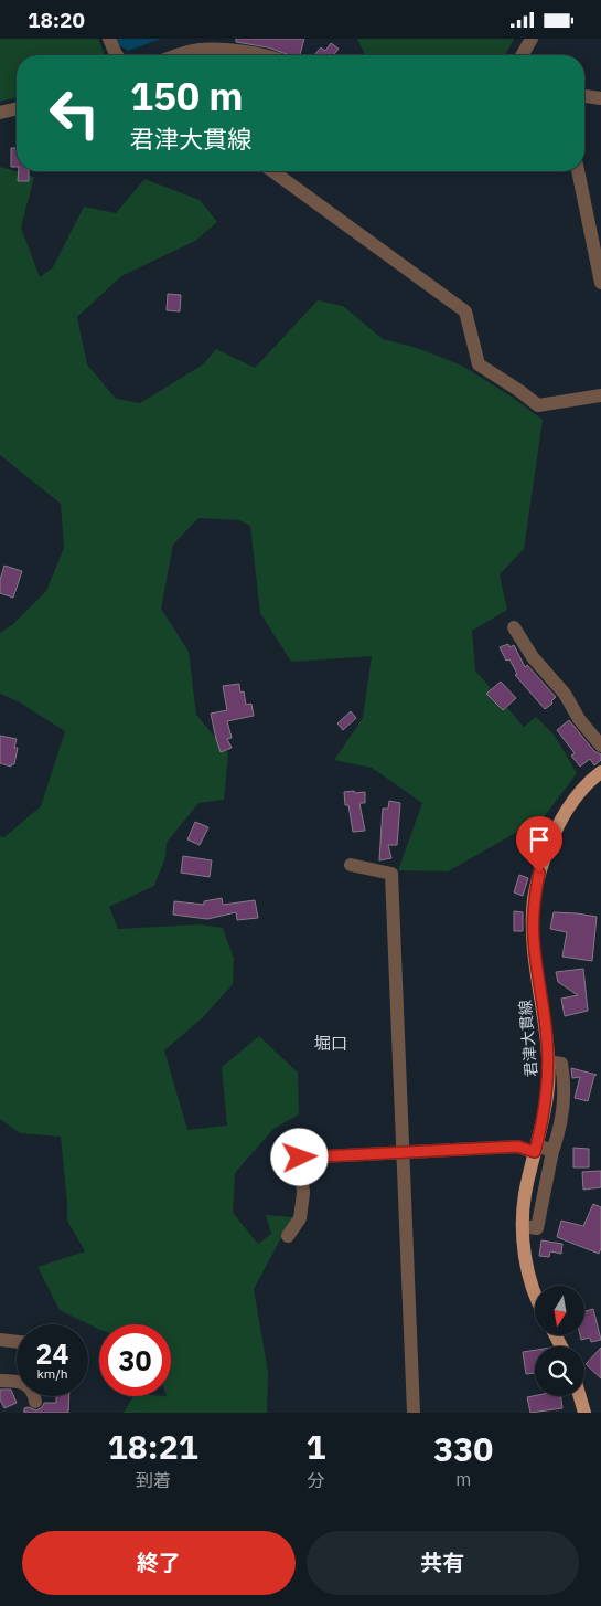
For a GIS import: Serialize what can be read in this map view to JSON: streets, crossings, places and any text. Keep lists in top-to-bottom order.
{
  "streets": {
    "main road": ["君津大貫線"]
  },
  "districts": ["堀口"],
  "north": "bottom",
  "page": {
    "status": "18:20",
    "turn": ["150 m", "君津大貫線"],
    "speed": "24 km/h",
    "limit": "30",
    "eta": [
      "18:21",
      "到着",
      "1",
      "分",
      "330",
      "m"
    ],
    "buttons": ["終了", "共有"]
  }
}
